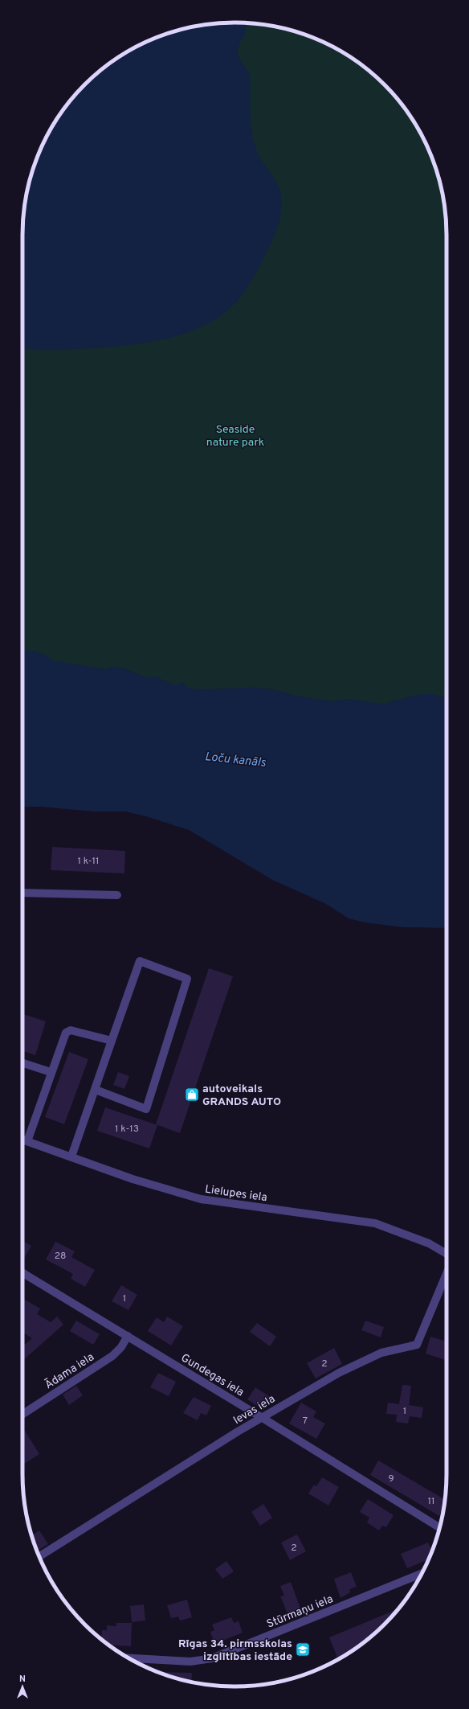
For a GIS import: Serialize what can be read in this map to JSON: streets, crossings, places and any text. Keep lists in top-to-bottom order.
{
  "streets": {
    "street": [
      "Lielupes iela",
      "Ādama iela",
      "Gundegas iela",
      "Ievas iela",
      "Stūrmaņu iela"
    ]
  },
  "crossings": [
    ["Ādama iela", "Gundegas iela"],
    ["Gundegas iela", "Ievas iela"]
  ],
  "water": ["Loču kanāls"],
  "parks": ["Seaside nature park"],
  "places": {
    "shop": ["autoveikals GRANDS AUTO"],
    "school or university": ["Rīgas 34. pirmsskolas izglītības iestāde"]
  },
  "house_numbers": [
    "1 k-11",
    "1 k-13",
    "28",
    "1",
    "2",
    "1",
    "7",
    "9",
    "11",
    "2"
  ],
  "north": "top"
}
